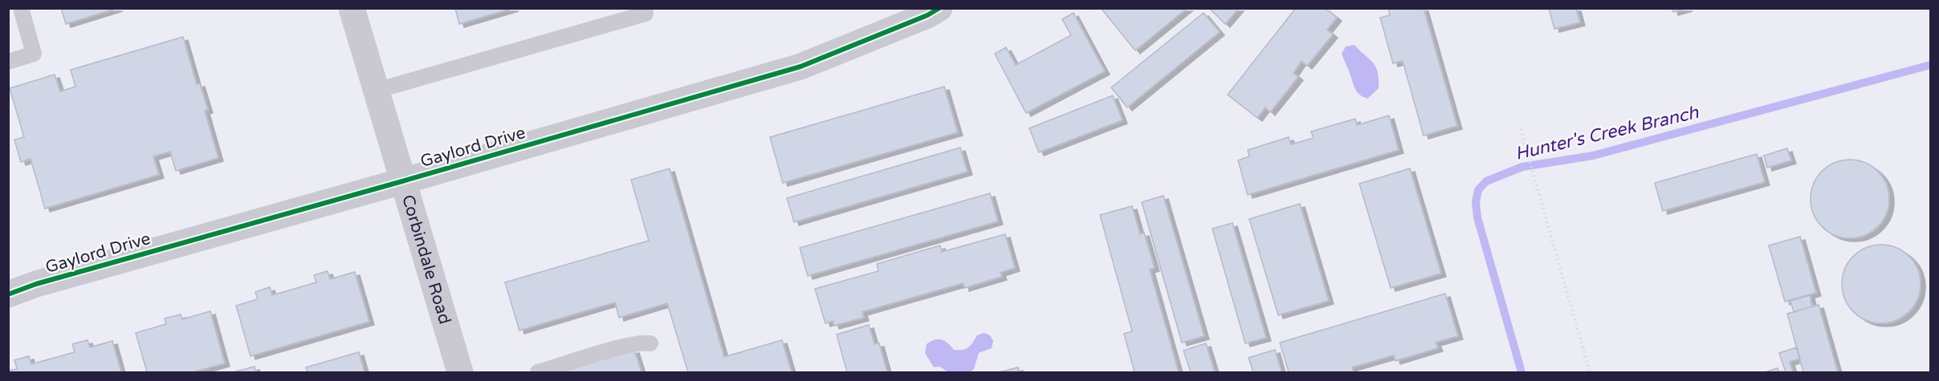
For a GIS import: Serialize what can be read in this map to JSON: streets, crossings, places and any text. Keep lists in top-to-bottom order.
{
  "streets": {
    "street": ["Gaylord Drive", "Corbindale Road"]
  },
  "crossings": [
    ["Gaylord Drive", "Corbindale Road"]
  ],
  "water": ["Hunter's Creek Branch"]
}
